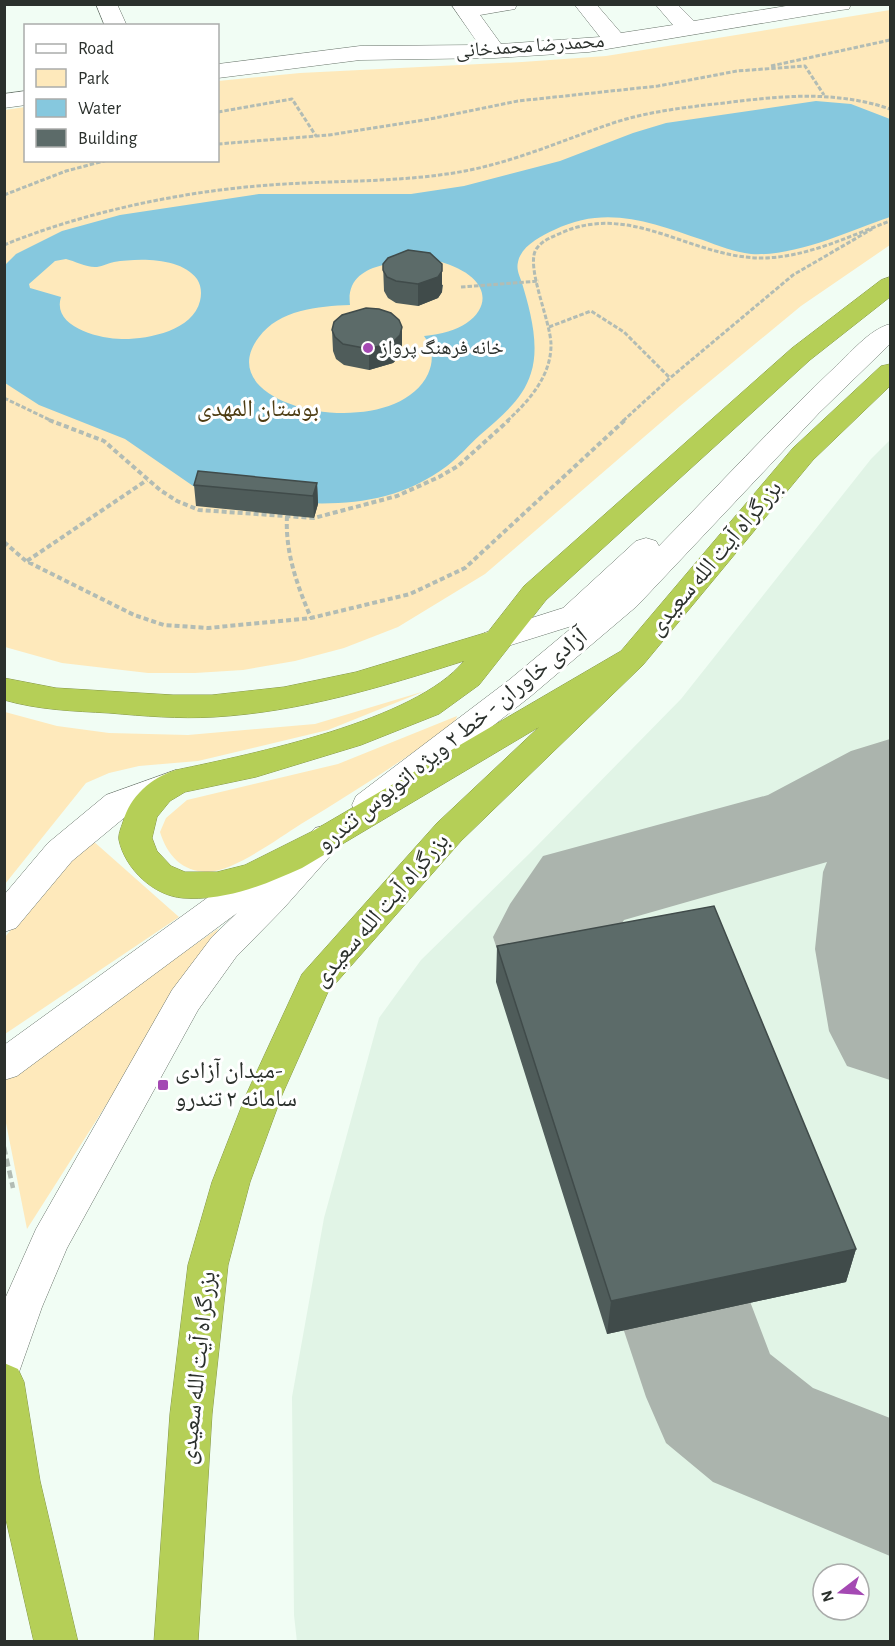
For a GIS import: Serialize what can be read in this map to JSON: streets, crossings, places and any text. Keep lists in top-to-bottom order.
{
  "streets": {
    "highway": ["بزرگراه آیت الله سعیدی"],
    "street": ["محمدرضا محمدخانی", "آزادی خاوران - خط ۲ ویژه اتوبوس تندرو"]
  },
  "parks": ["بوستان المهدی"],
  "places": {
    "other": ["خانه فرهنگ پرواز"],
    "transit": ["میدان آزادی- سامانه ۲ تندرو"]
  },
  "legend": [
    "Road",
    "Park",
    "Water",
    "Building"
  ],
  "north": "left"
}
